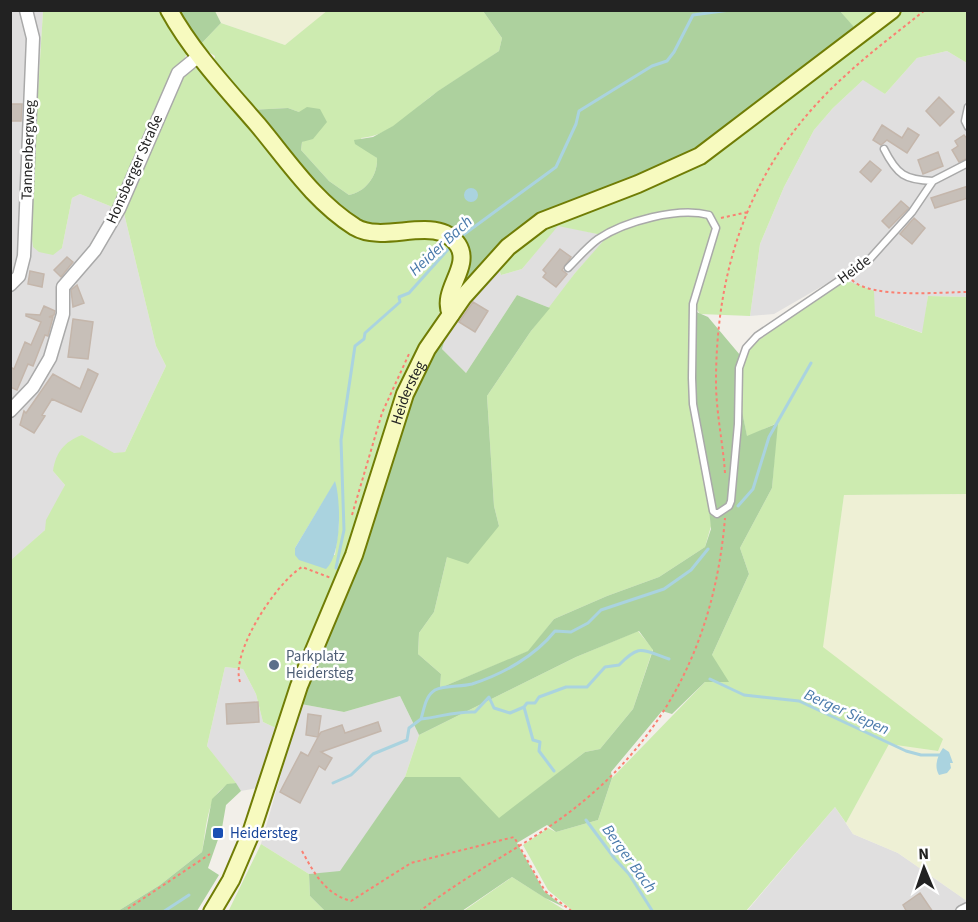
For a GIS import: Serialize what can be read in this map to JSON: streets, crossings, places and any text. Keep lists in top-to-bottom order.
{
  "streets": {
    "main road": ["Heidersteg"],
    "street": ["Tannenbergweg", "Honsberger Straße"],
    "lane": ["Heide"]
  },
  "water": ["Heider Bach", "Berger Siepen", "Berger Bach"],
  "places": {
    "other": ["Parkplatz Heidersteg"],
    "transit": ["Heidersteg"]
  },
  "north": "top"
}
